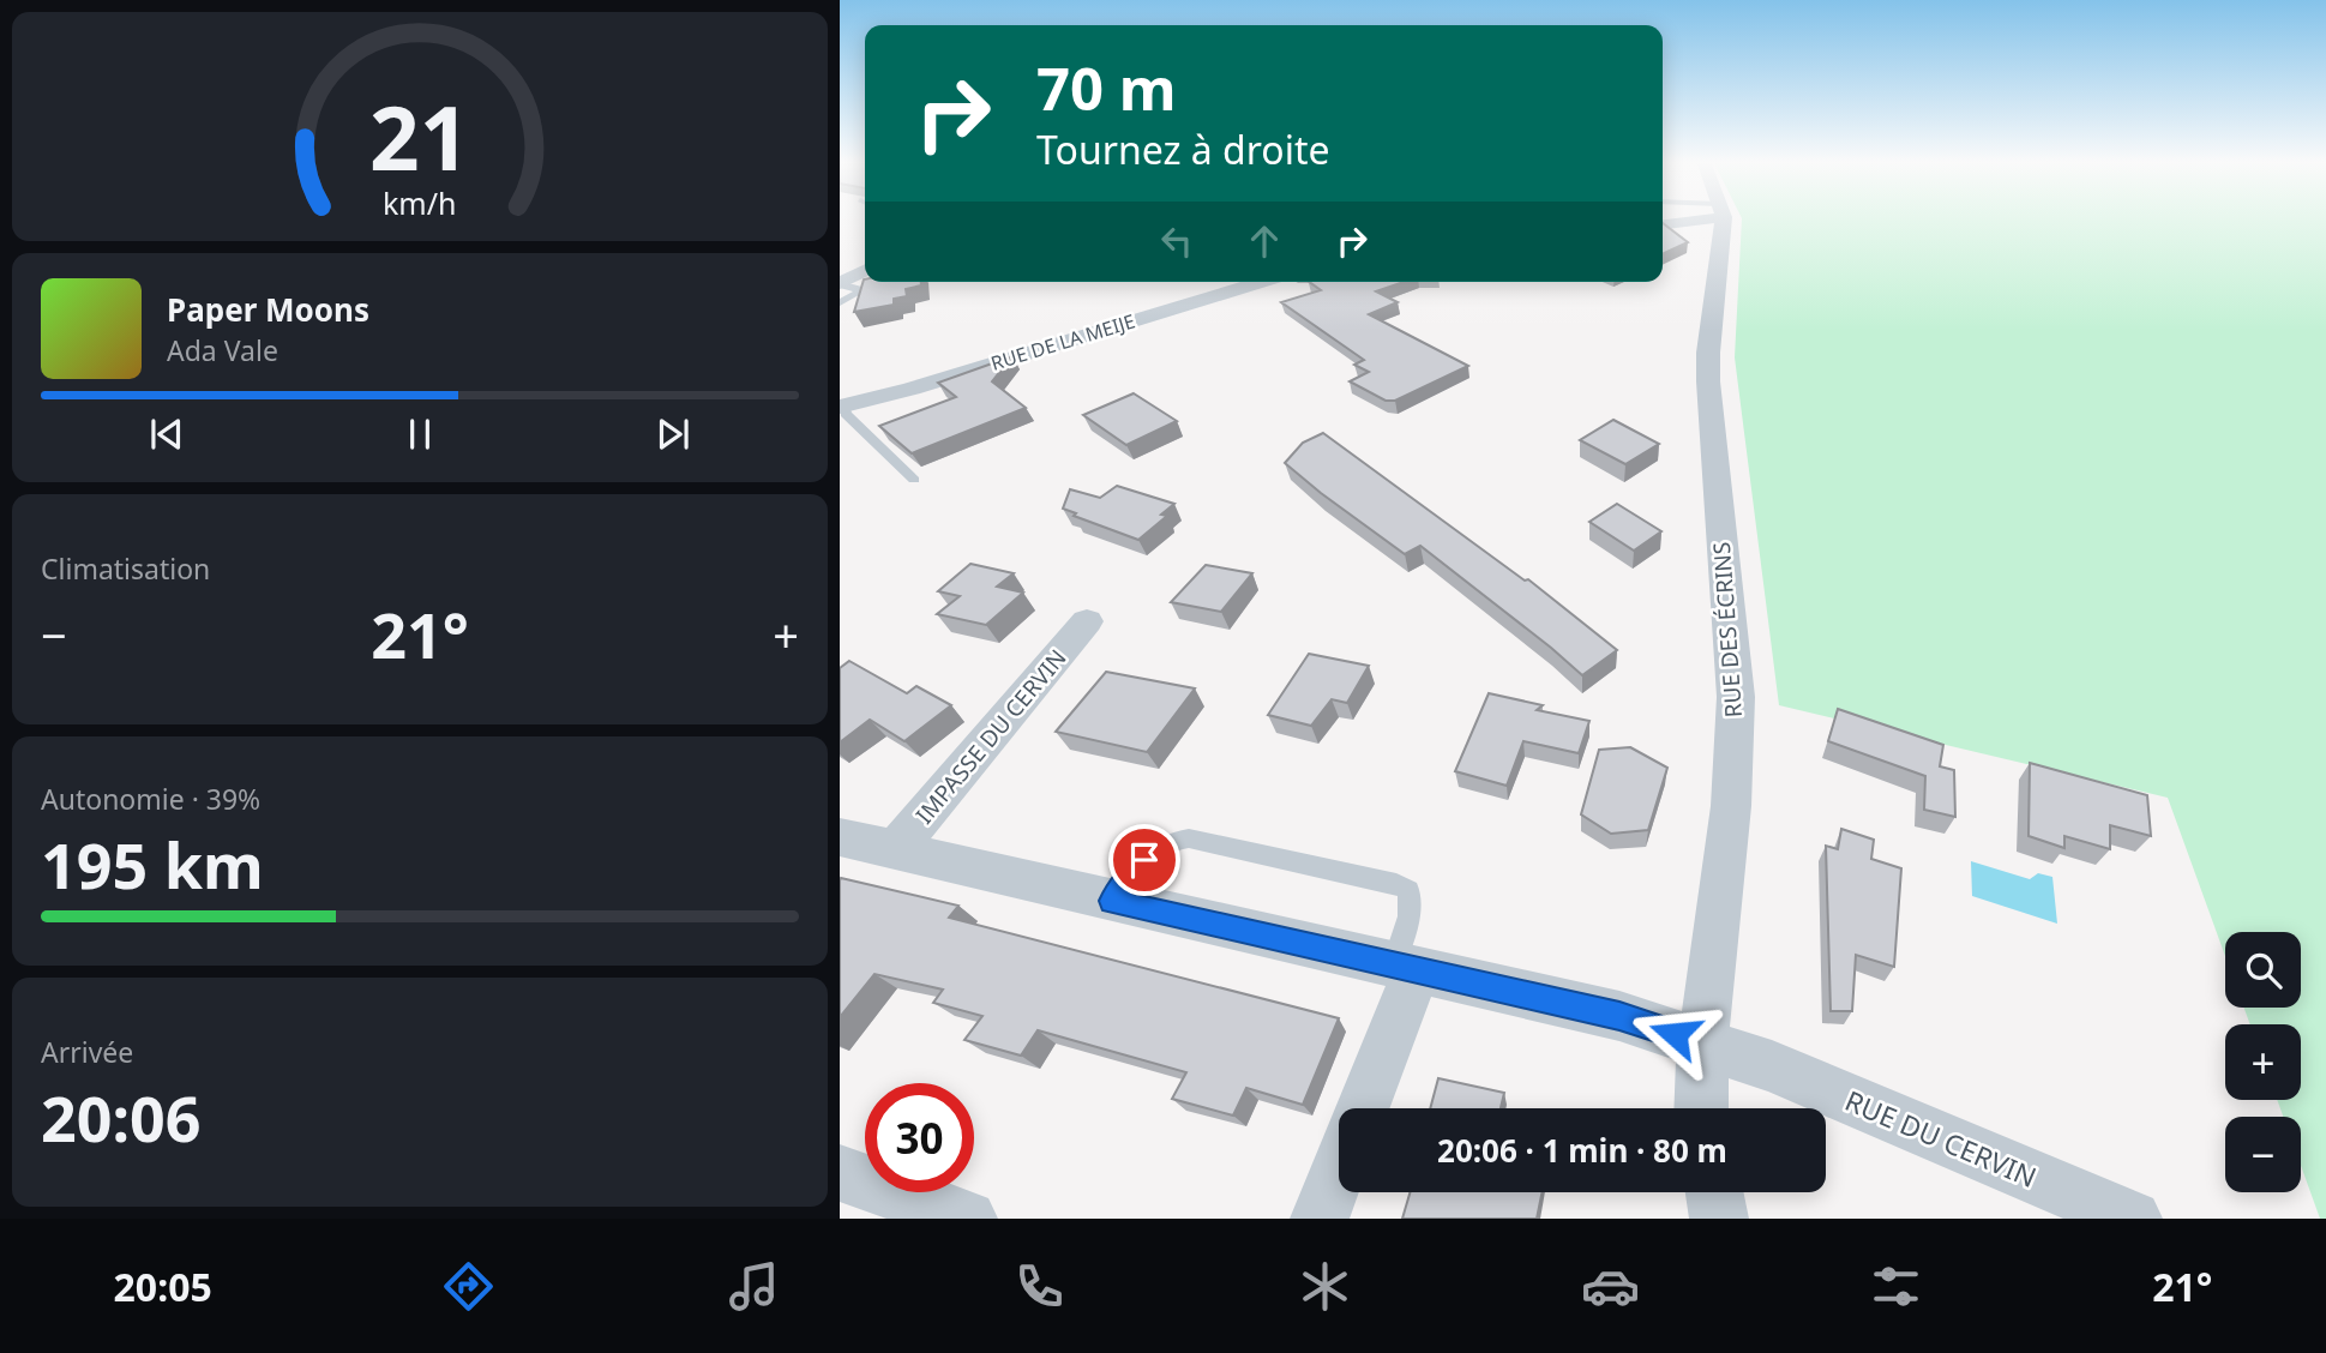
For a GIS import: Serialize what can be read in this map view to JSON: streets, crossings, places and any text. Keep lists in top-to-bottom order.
{
  "streets": {
    "street": [
      "RUE DE LA MEIJE",
      "RUE DES ÉCRINS",
      "IMPASSE DU CERVIN",
      "RUE DU CERVIN"
    ]
  },
  "crossings": [
    ["RUE DES ÉCRINS", "IMPASSE DU CERVIN"],
    ["RUE DES ÉCRINS", "RUE DU CERVIN"],
    ["IMPASSE DU CERVIN", "RUE DU CERVIN"]
  ],
  "page": {
    "turn": ["70 m", "Tournez à droite"],
    "song": ["Paper Moons", "Ada Vale"],
    "tile": [
      "Climatisation",
      ["Autonomie · 39%", "195 km"],
      ["Arrivée", "20:06"]
    ],
    "heat": ["−", "21°", "+"],
    "map_buttons": ["+", "−"],
    "limit": "30",
    "trip": "20:06 · 1 min · 80 m",
    "tabs": ["20:05", "21°"],
    "gauge": ["21", "km/h"]
  }
}
